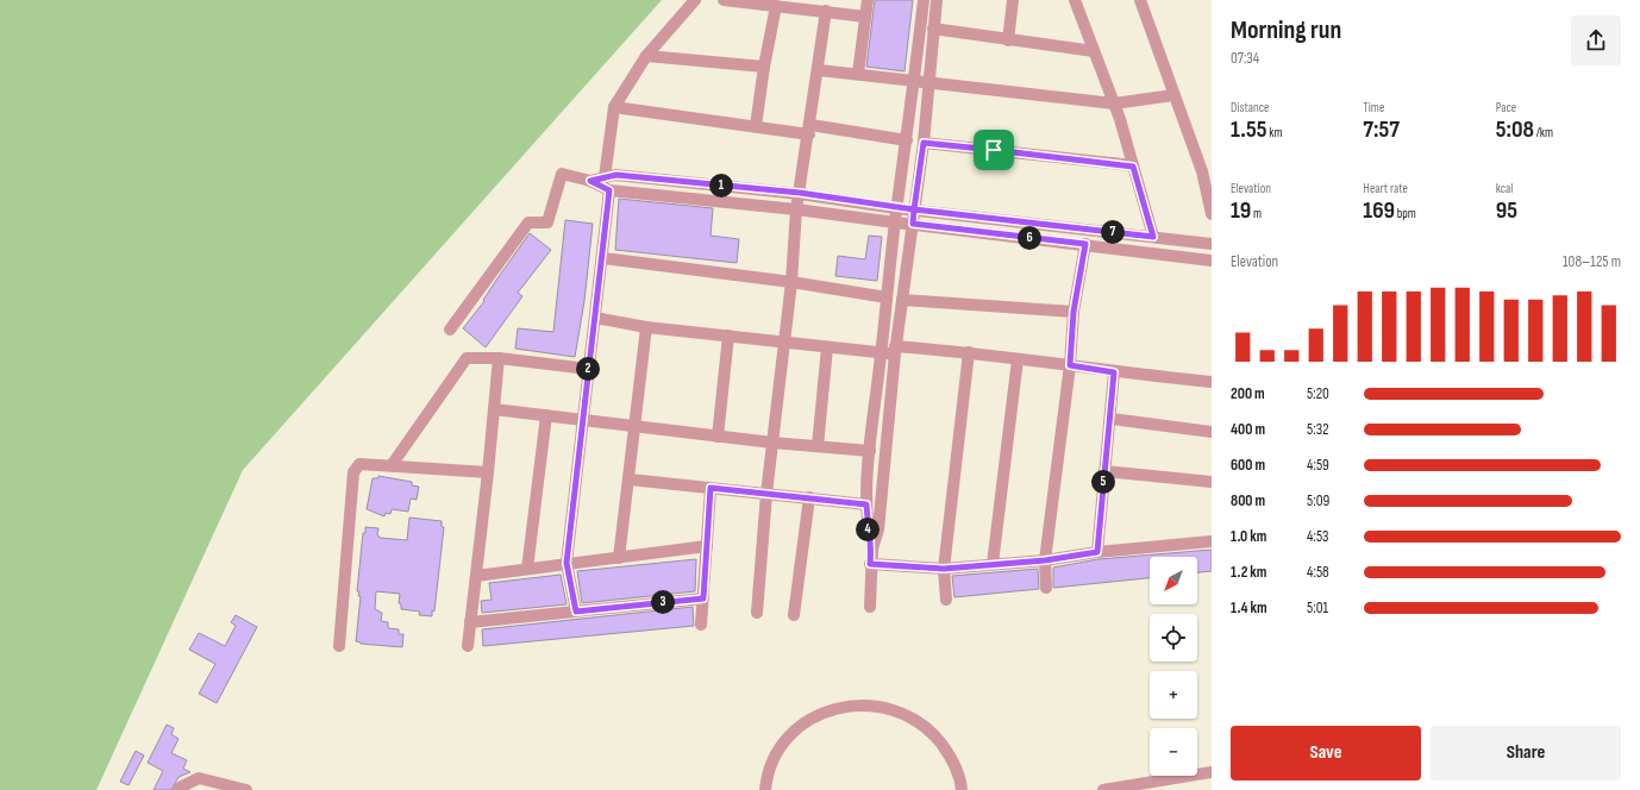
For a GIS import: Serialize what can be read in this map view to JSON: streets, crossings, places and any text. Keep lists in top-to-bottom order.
{
  "north": "bottom left",
  "page": {
    "heading": ["Morning run", "07:34"],
    "stats": [
      ["Distance", "1.55 km"],
      ["Time", "7:57"],
      ["Pace", "5:08 /km"],
      ["Elevation", "19 m"],
      ["Heart rate", "169 bpm"],
      ["kcal", "95"]
    ],
    "pins": [
      "1",
      "7",
      "6",
      "2",
      "5",
      "4",
      "3"
    ],
    "chart": ["Elevation", "108–125 m"],
    "list": [
      {
        "name": "200 m",
        "note": "5:20"
      },
      {
        "name": "400 m",
        "note": "5:32"
      },
      {
        "name": "600 m",
        "note": "4:59"
      },
      {
        "name": "800 m",
        "note": "5:09"
      },
      {
        "name": "1.0 km",
        "note": "4:53"
      },
      {
        "name": "1.2 km",
        "note": "4:58"
      },
      {
        "name": "1.4 km",
        "note": "5:01"
      }
    ],
    "map_buttons": ["+", "−"],
    "buttons": ["Save", "Share"]
  }
}
